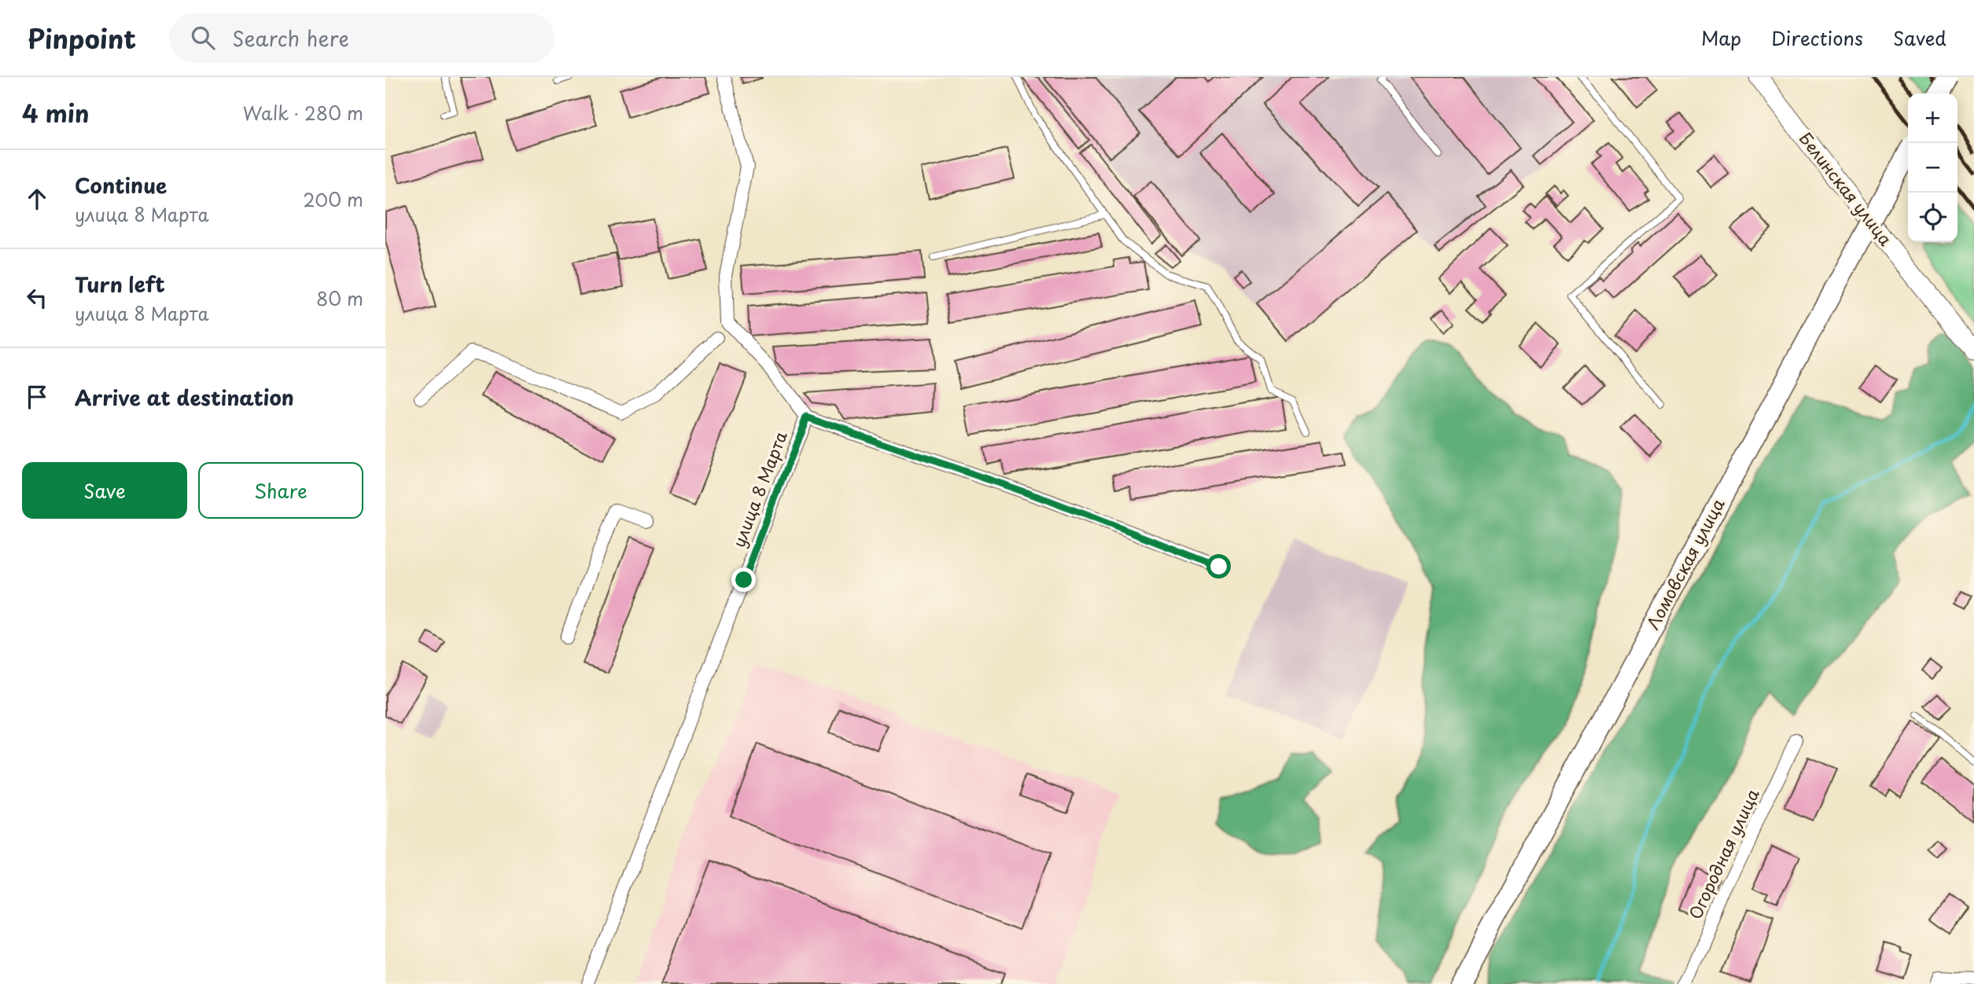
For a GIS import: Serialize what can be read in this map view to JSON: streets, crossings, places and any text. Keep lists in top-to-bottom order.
{
  "streets": {
    "main road": ["Белинская улица", "Ломовская улица"],
    "street": ["улица 8 Марта", "Огородная улица"]
  },
  "page": {
    "header": "Pinpoint",
    "search": "Search here",
    "nav": ["Map", "Directions", "Saved"],
    "heading": ["4 min", "Walk · 280 m"],
    "map_buttons": ["+", "−"],
    "list": [
      ["Continue", "улица 8 Марта", "200 m"],
      ["Turn left", "улица 8 Марта", "80 m"],
      "Arrive at destination"
    ],
    "buttons": ["Save", "Share"]
  }
}
